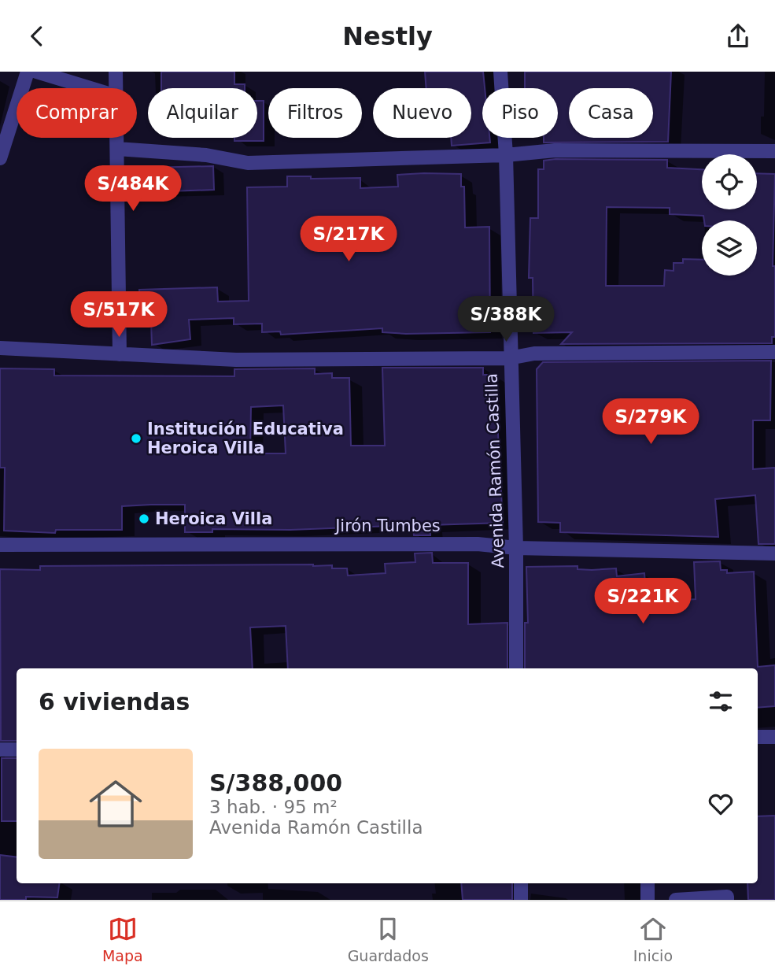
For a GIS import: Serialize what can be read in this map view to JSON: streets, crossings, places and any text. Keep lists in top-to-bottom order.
{
  "streets": {
    "street": ["Avenida Ramón Castilla", "Jirón Tumbes"]
  },
  "crossings": [
    ["Avenida Ramón Castilla", "Jirón Tumbes"]
  ],
  "places": ["Institución Educativa Heroica Villa", "Heroica Villa"],
  "page": {
    "header": "Nestly",
    "chip": [
      "Comprar",
      "Alquilar",
      "Filtros",
      "Nuevo",
      "Piso",
      "Casa"
    ],
    "price": [
      "S/484K",
      "S/217K",
      "S/517K",
      "S/388K",
      "S/279K",
      "S/221K"
    ],
    "heading": "6 viviendas",
    "list": [
      {
        "name": "S/388,000",
        "note": "3 hab. · 95 m² · Avenida Ramón Castilla"
      }
    ],
    "tabs": ["Mapa", "Guardados", "Inicio"]
  }
}
